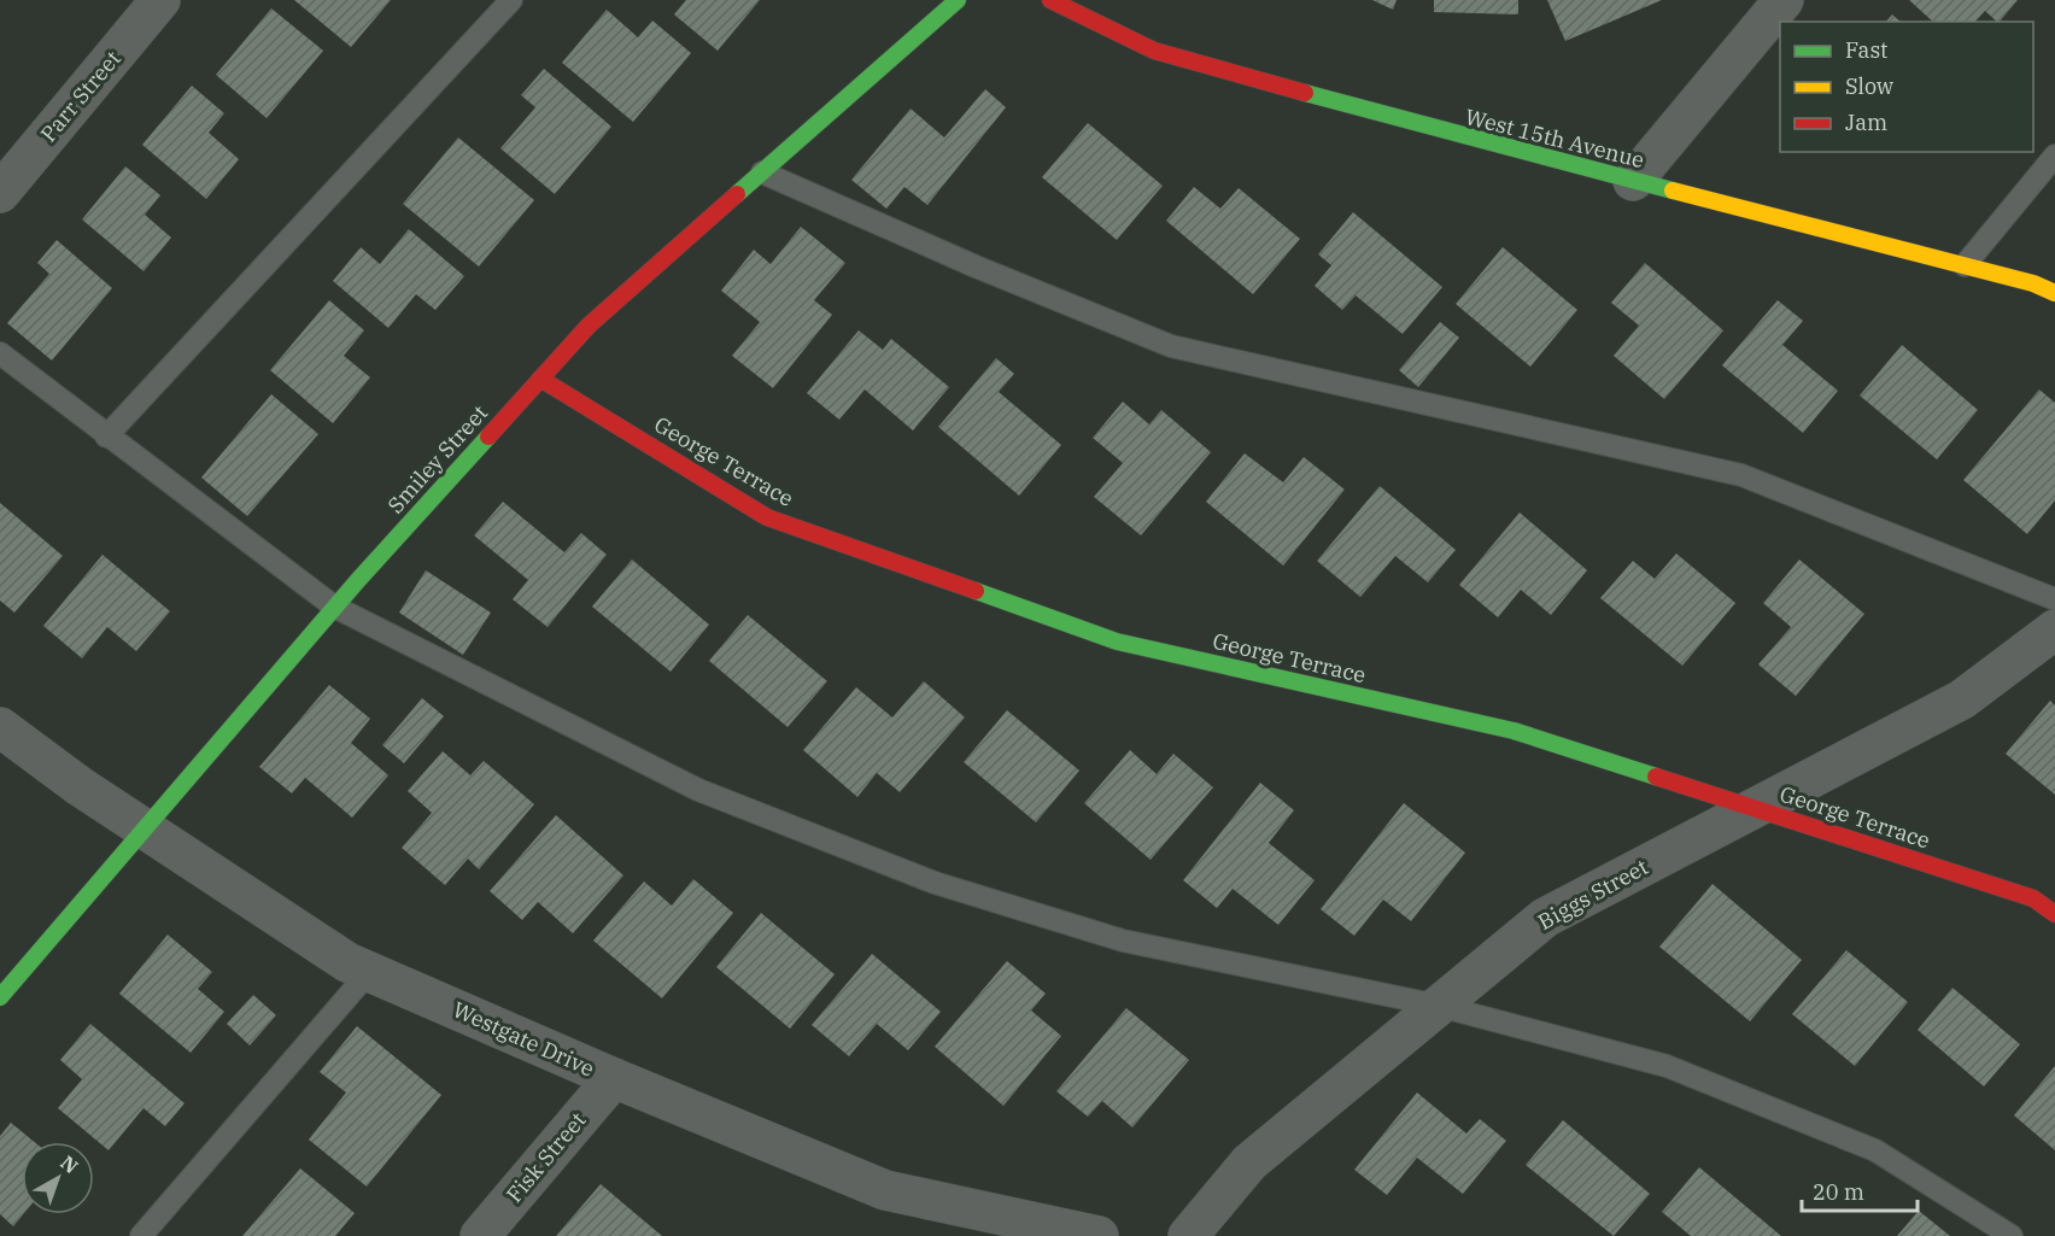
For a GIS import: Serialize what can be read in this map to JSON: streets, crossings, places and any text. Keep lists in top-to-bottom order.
{
  "streets": {
    "street": [
      "Parr Street",
      "West 15th Avenue",
      "Smiley Street",
      "George Terrace",
      "Biggs Street",
      "Westgate Drive",
      "Fisk Street"
    ]
  },
  "crossings": [
    ["Smiley Street", "George Terrace"],
    ["Smiley Street", "Westgate Drive"],
    ["George Terrace", "Biggs Street"],
    ["Westgate Drive", "Fisk Street"]
  ],
  "legend": ["Fast", "Slow", "Jam"],
  "scale_bar": "20 m",
  "north": "top right"
}
